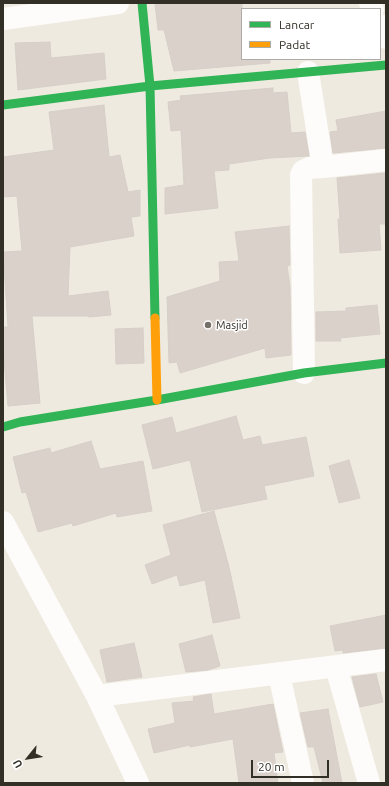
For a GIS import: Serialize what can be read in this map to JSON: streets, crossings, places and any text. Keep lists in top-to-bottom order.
{
  "places": ["Masjid"],
  "legend": ["Lancar", "Padat"],
  "scale_bar": "20 m",
  "north": "bottom left"
}
